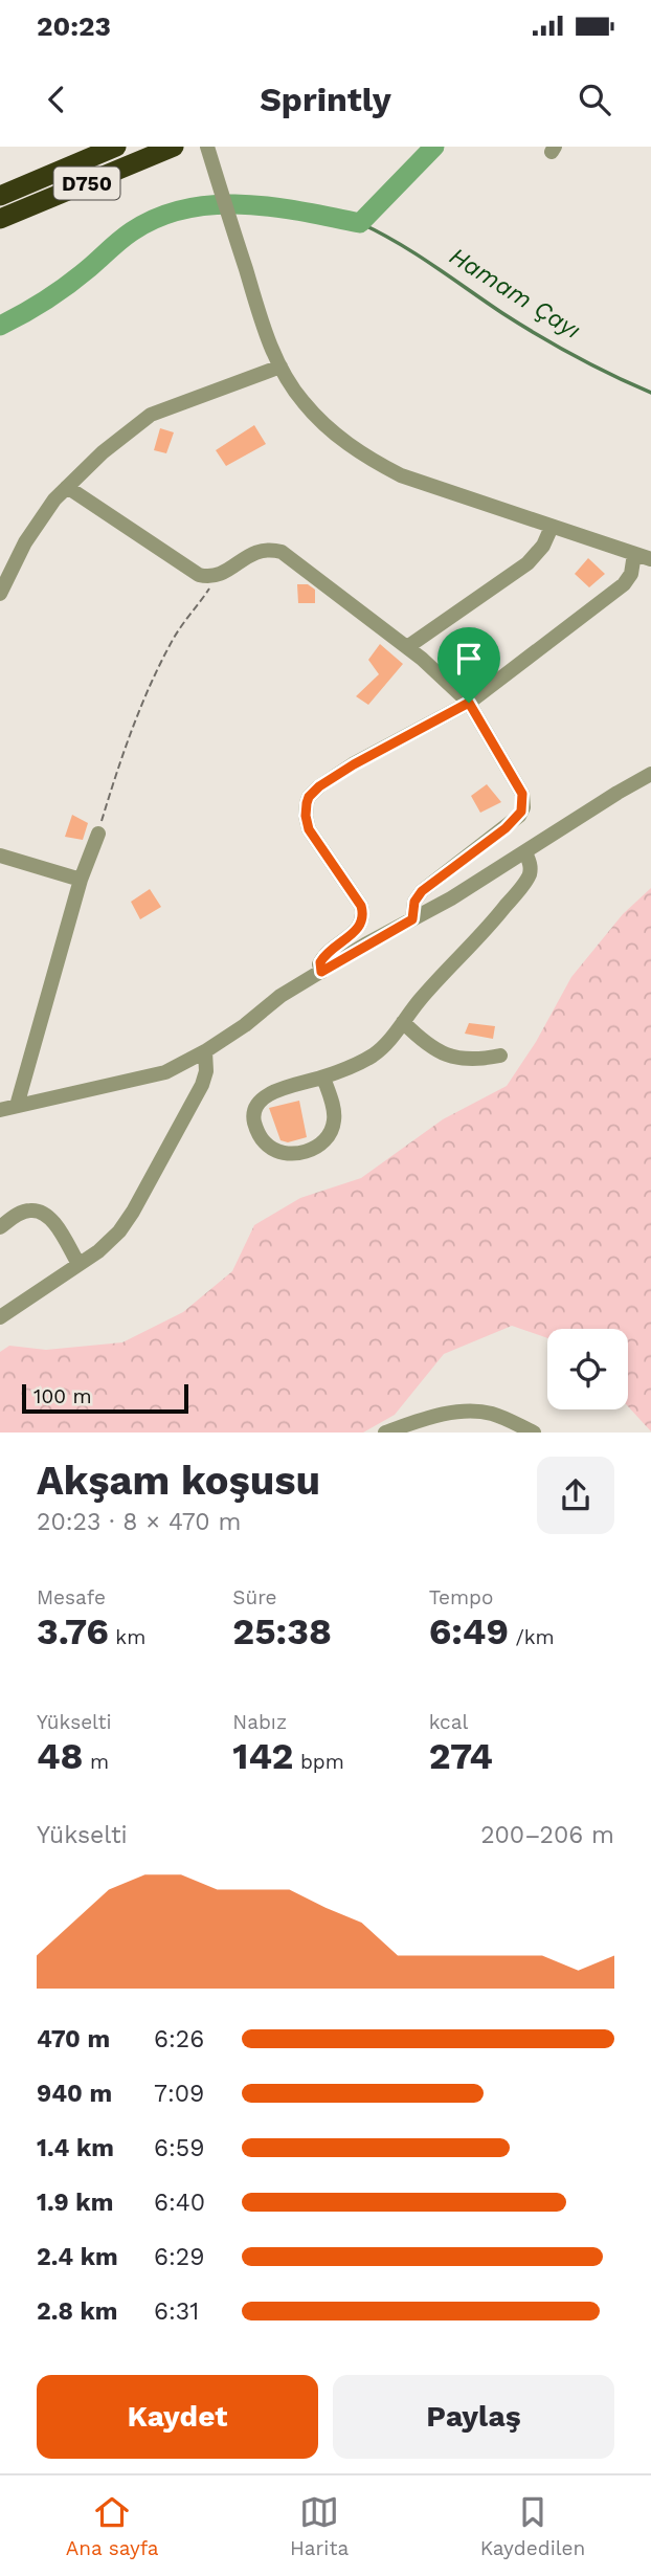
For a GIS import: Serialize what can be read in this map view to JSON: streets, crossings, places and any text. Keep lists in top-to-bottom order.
{
  "streets": {
    "highway": ["D750"]
  },
  "water": ["Hamam Çayı"],
  "scale_bar": "100 m",
  "page": {
    "status": "20:23",
    "header": "Sprintly",
    "scale": "100 m",
    "heading": ["Akşam koşusu", "20:23 · 8 × 470 m"],
    "stats": [
      ["Mesafe", "3.76 km"],
      ["Süre", "25:38"],
      ["Tempo", "6:49 /km"],
      ["Yükselti", "48 m"],
      ["Nabız", "142 bpm"],
      ["kcal", "274"]
    ],
    "chart": ["Yükselti", "200–206 m"],
    "list": [
      {
        "name": "470 m",
        "note": "6:26"
      },
      {
        "name": "940 m",
        "note": "7:09"
      },
      {
        "name": "1.4 km",
        "note": "6:59"
      },
      {
        "name": "1.9 km",
        "note": "6:40"
      },
      {
        "name": "2.4 km",
        "note": "6:29"
      },
      {
        "name": "2.8 km",
        "note": "6:31"
      }
    ],
    "buttons": ["Kaydet", "Paylaş"],
    "tabs": ["Ana sayfa", "Harita", "Kaydedilen"]
  }
}
